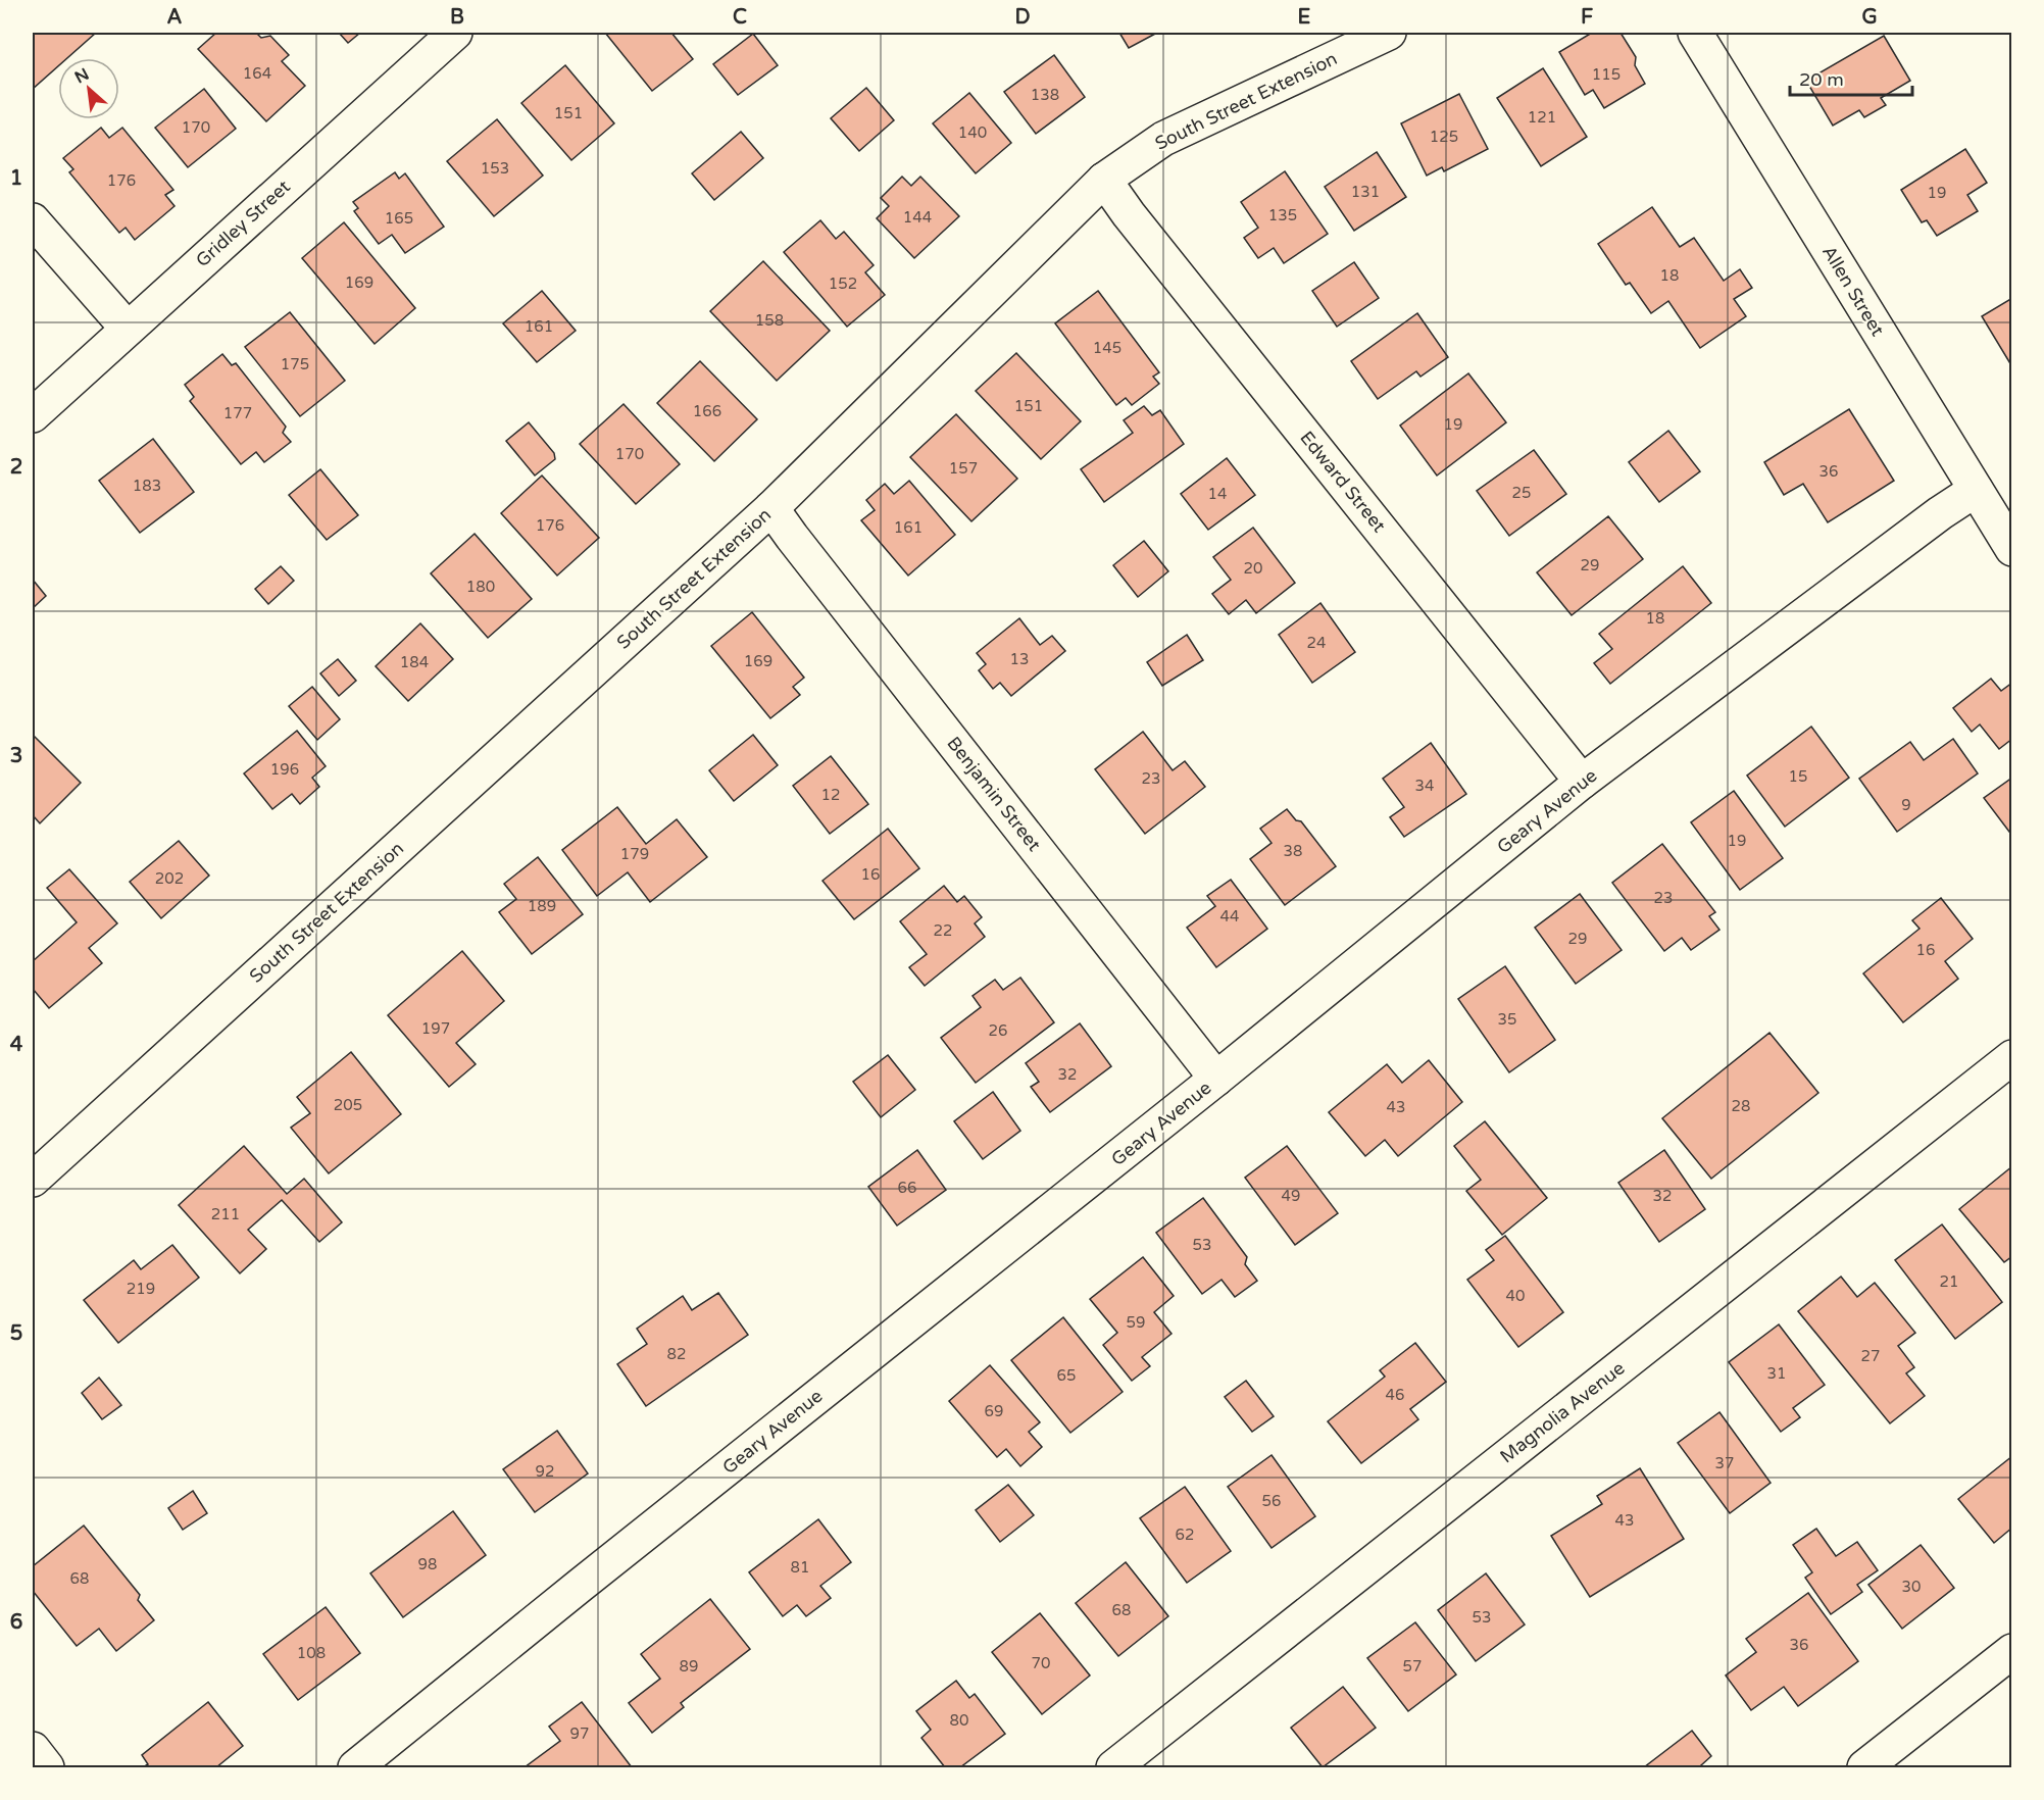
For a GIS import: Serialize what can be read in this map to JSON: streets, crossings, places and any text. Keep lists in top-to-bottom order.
{
  "streets": {
    "street": [
      "South Street Extension",
      "Gridley Street",
      "Allen Street",
      "Edward Street",
      "Benjamin Street",
      "Geary Avenue",
      "Magnolia Avenue"
    ]
  },
  "crossings": [
    ["South Street Extension", "Edward Street"],
    ["South Street Extension", "Benjamin Street"],
    ["Allen Street", "Geary Avenue"],
    ["Edward Street", "Geary Avenue"],
    ["Benjamin Street", "Geary Avenue"]
  ],
  "house_numbers": [
    "164",
    "115",
    "138",
    "151",
    "121",
    "170",
    "140",
    "125",
    "153",
    "176",
    "131",
    "19",
    "135",
    "144",
    "165",
    "18",
    "169",
    "152",
    "158",
    "161",
    "145",
    "175",
    "151",
    "166",
    "177",
    "19",
    "170",
    "157",
    "36",
    "183",
    "25",
    "14",
    "176",
    "161",
    "29",
    "20",
    "180",
    "18",
    "24",
    "13",
    "169",
    "184",
    "196",
    "15",
    "23",
    "34",
    "12",
    "9",
    "19",
    "38",
    "179",
    "16",
    "202",
    "23",
    "189",
    "44",
    "22",
    "29",
    "16",
    "35",
    "197",
    "26",
    "32",
    "205",
    "28",
    "43",
    "66",
    "49",
    "32",
    "211",
    "53",
    "21",
    "219",
    "40",
    "59",
    "82",
    "27",
    "31",
    "65",
    "46",
    "69",
    "37",
    "92",
    "56",
    "43",
    "62",
    "98",
    "81",
    "68",
    "30",
    "68",
    "53",
    "36",
    "108",
    "70",
    "89",
    "57",
    "80",
    "97"
  ],
  "scale_bar": "20 m",
  "north": "top left",
  "grid": {
    "columns": [
      "A",
      "B",
      "C",
      "D",
      "E",
      "F",
      "G"
    ],
    "rows": [
      "1",
      "2",
      "3",
      "4",
      "5",
      "6"
    ]
  }
}
